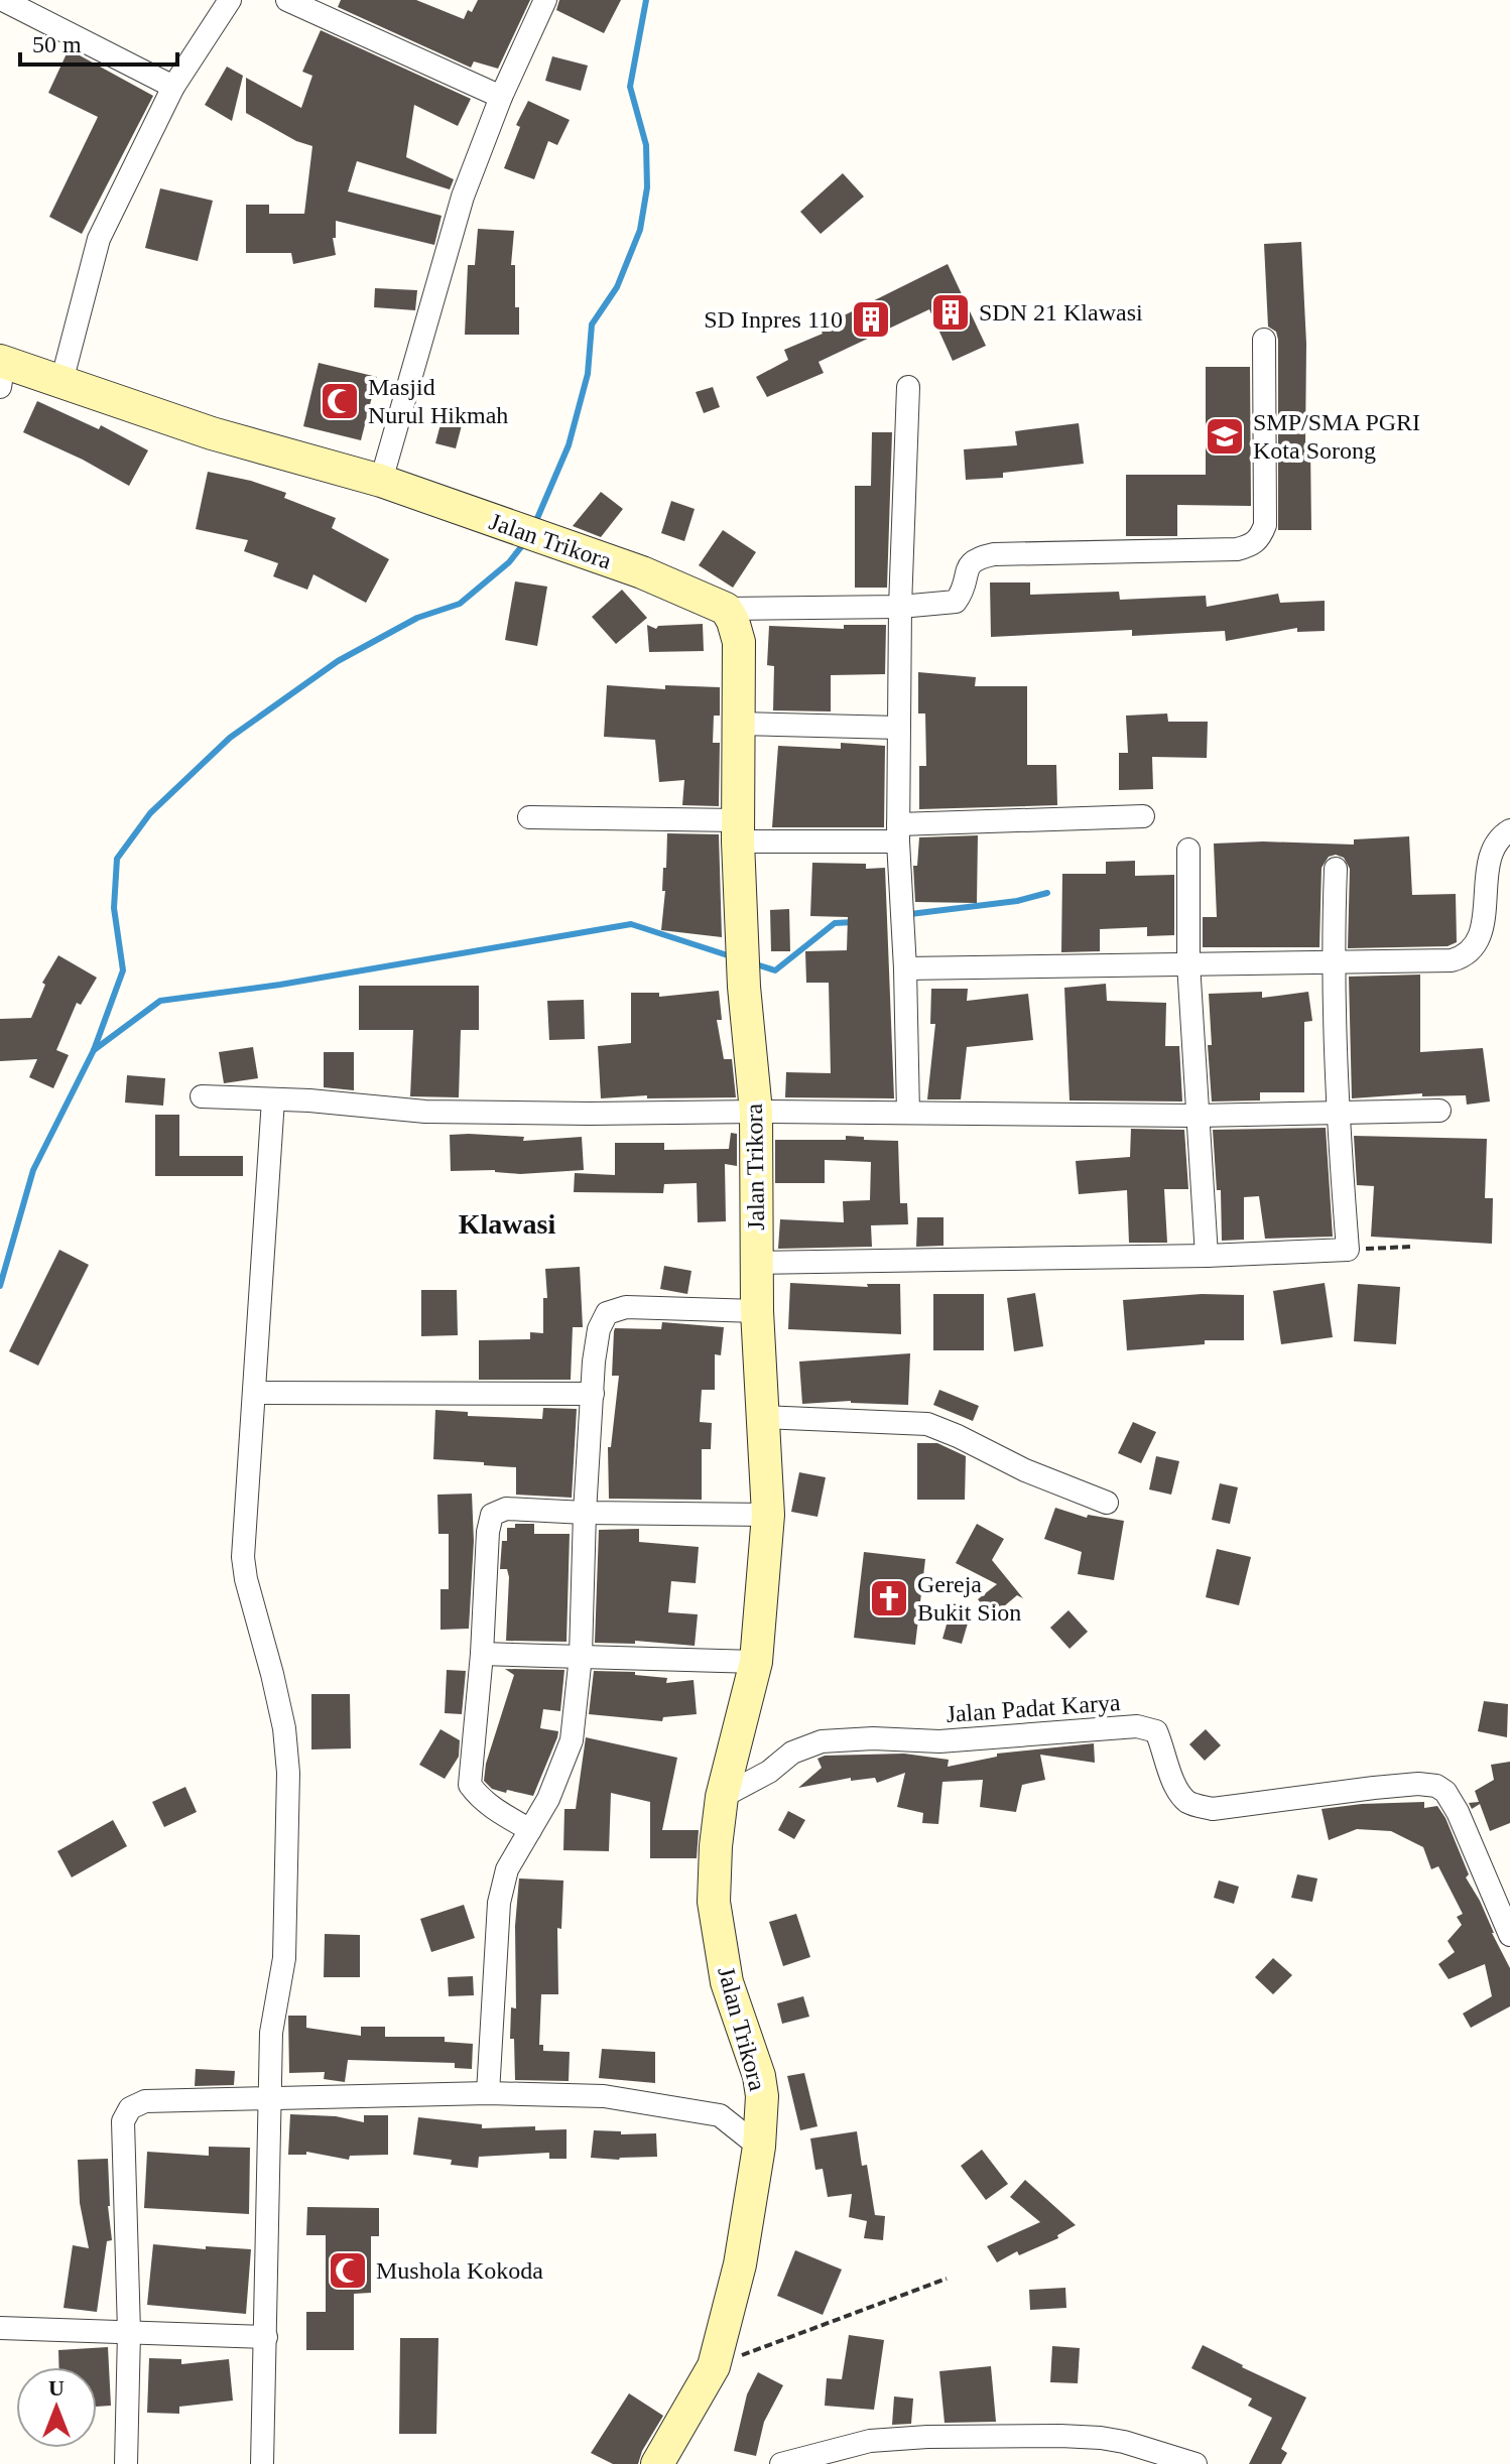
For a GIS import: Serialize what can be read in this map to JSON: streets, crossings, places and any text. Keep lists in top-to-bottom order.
{
  "streets": {
    "street": ["Jalan Trikora", "Jalan Padat Karya"]
  },
  "crossings": [
    ["Jalan Trikora", "Jalan Padat Karya"]
  ],
  "districts": ["Klawasi"],
  "places": {
    "building": ["SDN 21 Klawasi", "SD Inpres 110"],
    "mosque": ["Masjid Nurul Hikmah", "Mushola Kokoda"],
    "school or university": ["SMP/SMA PGRI Kota Sorong"],
    "church": ["Gereja Bukit Sion"]
  },
  "scale_bar": "50 m",
  "north": "top"
}
